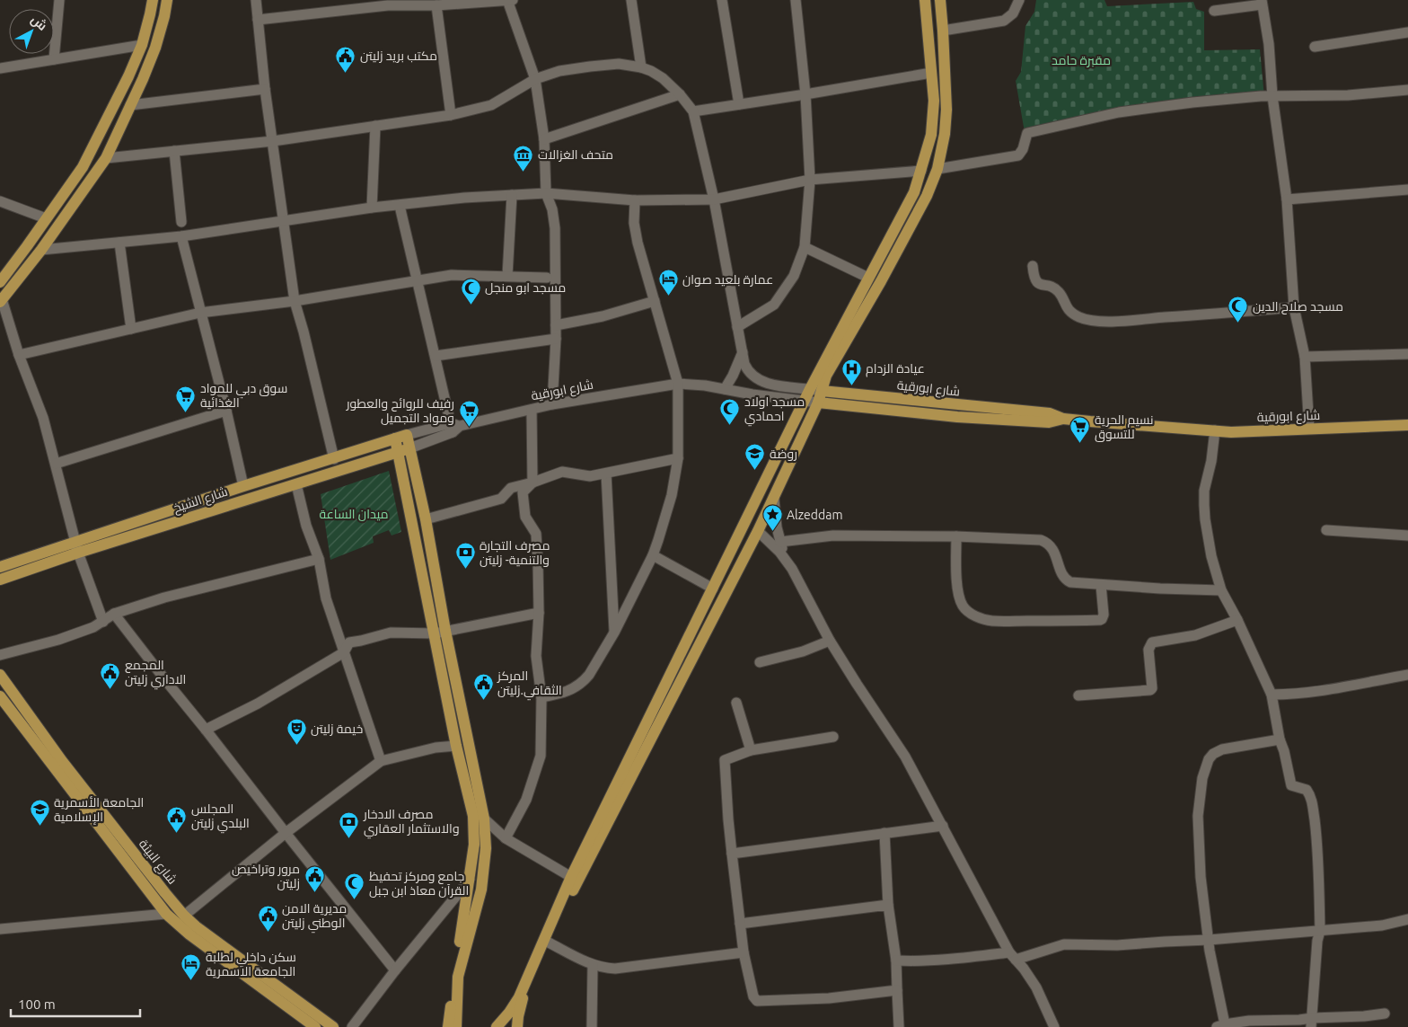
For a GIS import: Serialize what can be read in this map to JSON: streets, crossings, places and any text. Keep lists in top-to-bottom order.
{
  "streets": {
    "main road": ["شارع ابورقية", "شارع الشيخ", "شارع البيئة"]
  },
  "parks": ["مقبرة حامد", "ميدان الساعة"],
  "places": {
    "public building": [
      "مكتب بريد زليتن",
      "المجمع الاداري زليتن",
      "المركز الثقافي.زليتن",
      "المجلس البلدي زليتن",
      "مرور وتراخيص زليتن",
      "مديرية الامن الوطني زليتن"
    ],
    "museum": ["متحف الغزالات"],
    "hotel": ["عمارة بلعيد صوان", "سكن داخلي لطلبة الجامعة اﻻسمرية"],
    "mosque": [
      "مسجد ابو منجل",
      "مسجد صلاح الدين",
      "مسجد اولاد احمادي",
      "جامع ومركز تحفيظ القرآن معاذ ابن جبل"
    ],
    "hospital": ["عيادة الزدام"],
    "supermarket": ["سوق دبي للمواد الغذائية", "رفيف للروائح والعطور ومواد التجميل", "نسيم الحرية للتسوق"],
    "school or university": ["روضة", "الجامعة الأسمرية الإسلامية"],
    "place": ["Alzeddam"],
    "bank": ["مصرف التجارة والتنمية- زليتن", "مصرف اﻻدخار واﻻستثمار العقاري"],
    "theatre": ["خيمة زليتن"]
  },
  "scale_bar": "100 m",
  "north": "top right"
}
